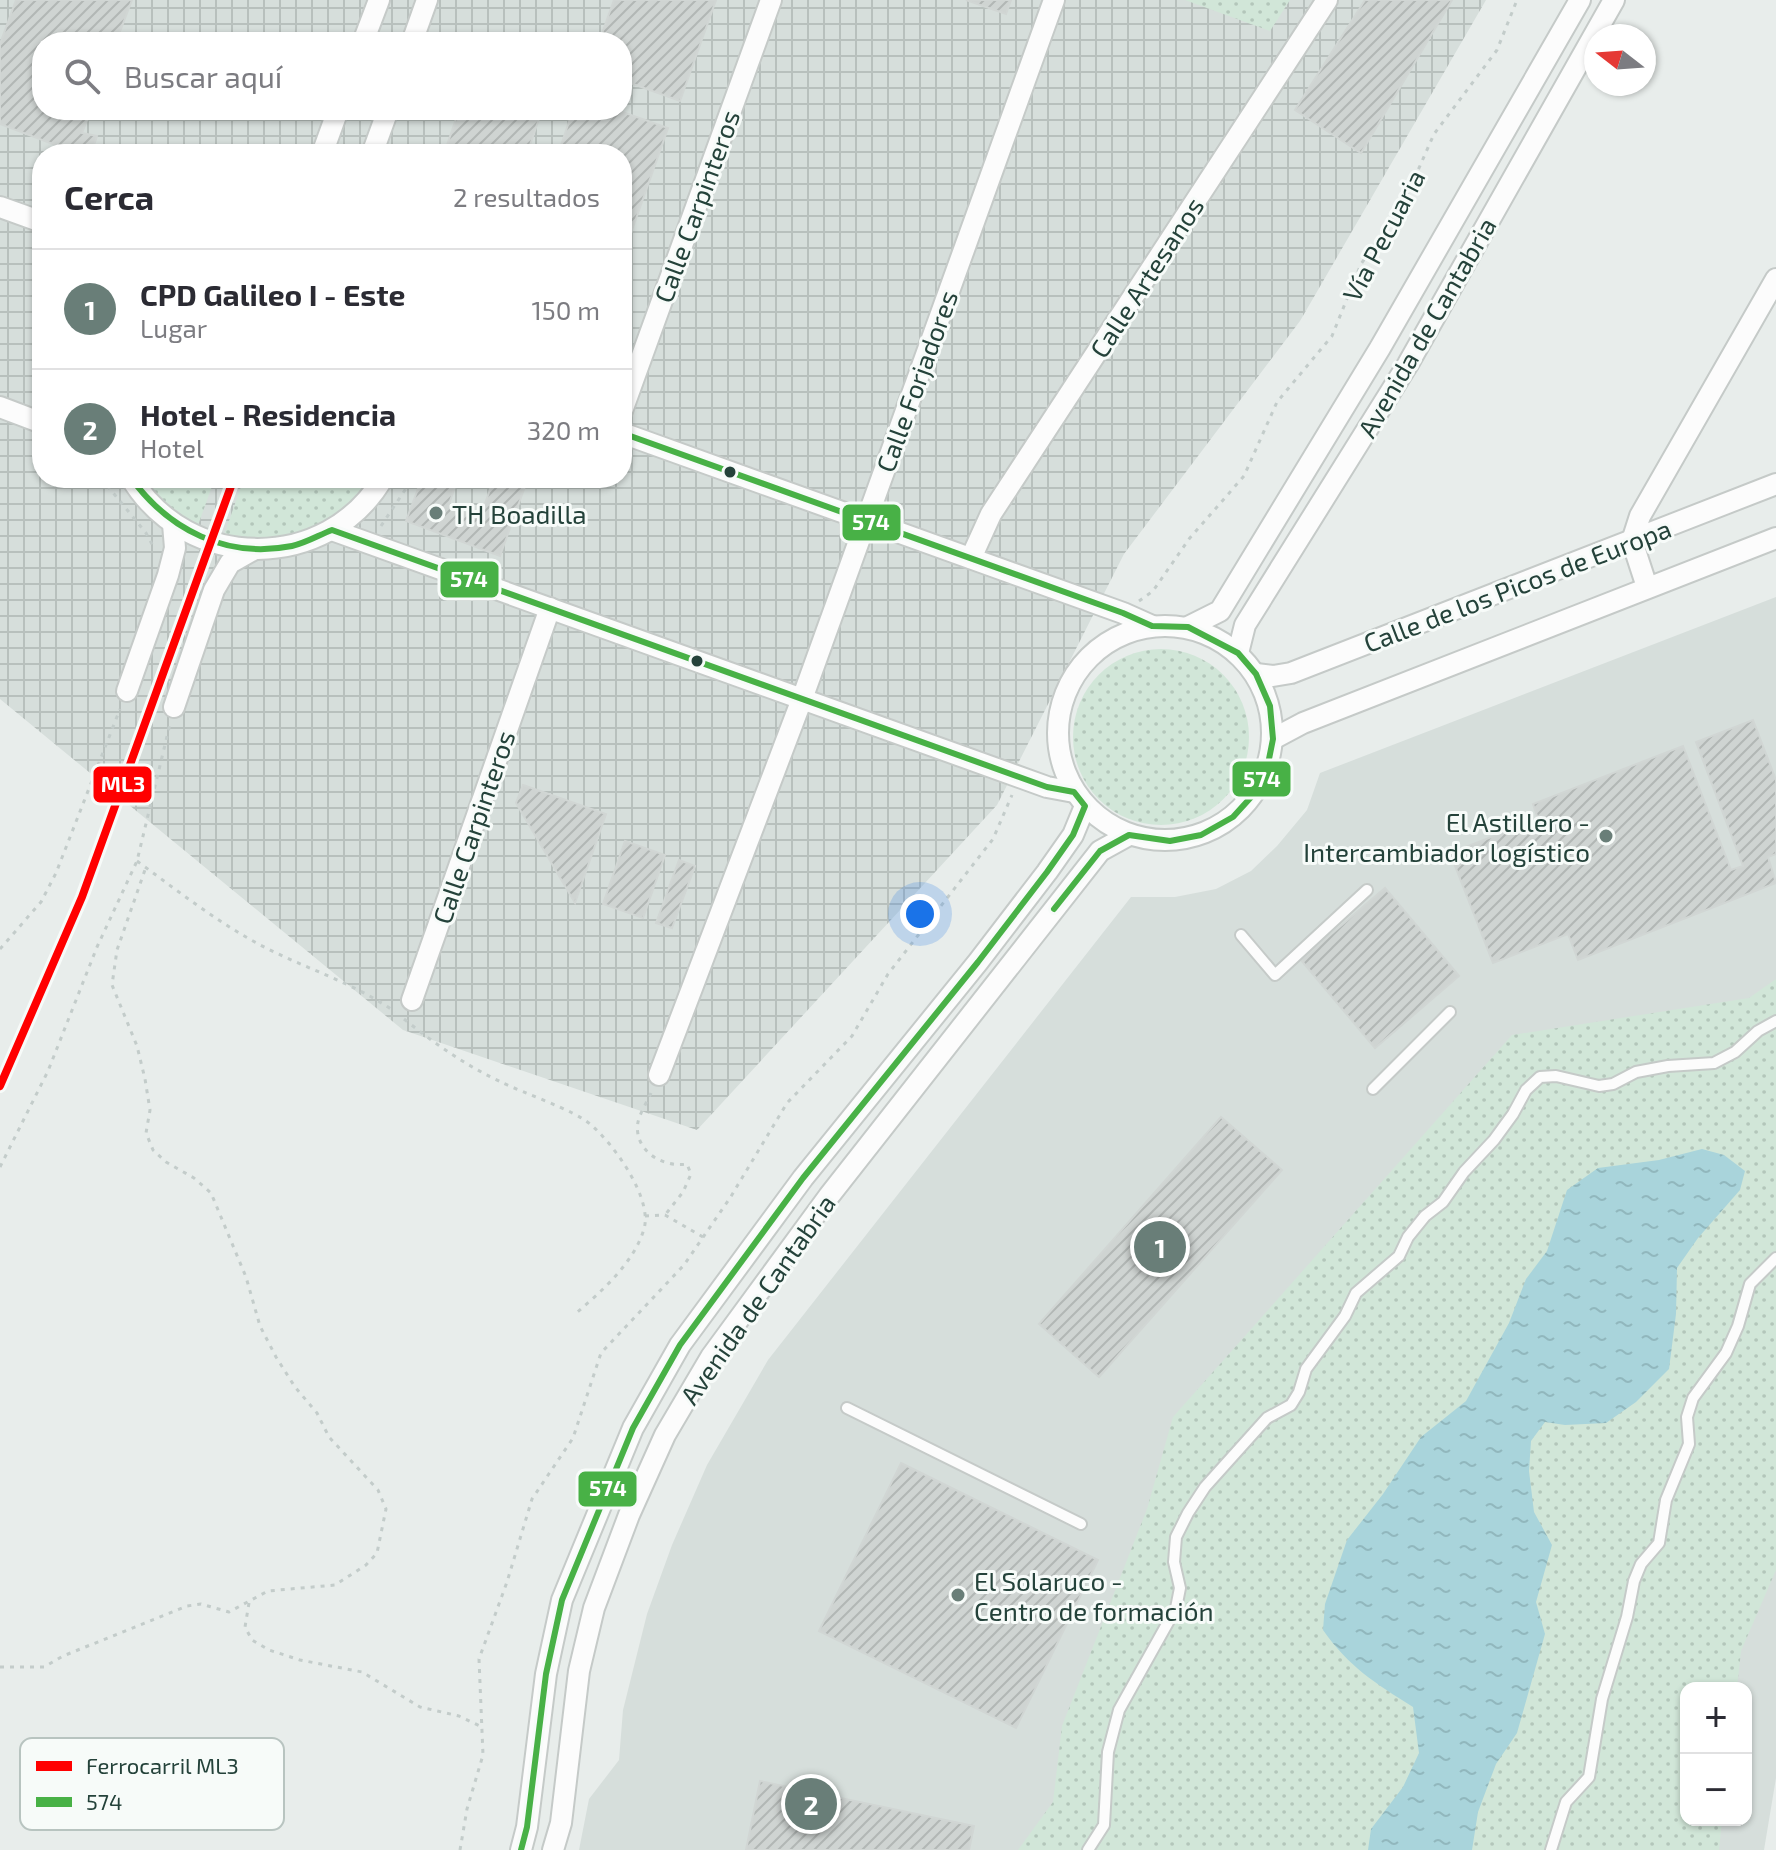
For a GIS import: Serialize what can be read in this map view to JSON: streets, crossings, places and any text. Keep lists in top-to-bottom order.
{
  "streets": {
    "street": [
      "Calle Carpinteros",
      "Calle Artesanos",
      "Avenida de Cantabria",
      "Calle Forjadores",
      "Calle de los Picos de Europa"
    ],
    "path": ["Vía Pecuaria"]
  },
  "crossings": [
    ["Avenida de Cantabria", "Calle de los Picos de Europa"]
  ],
  "places": ["TH Boadilla", "El Astillero - Intercambiador logístico", "El Solaruco - Centro de formación"],
  "lines": ["transit line 574", "rail line ML3"],
  "legend": ["Ferrocarril ML3", "574"],
  "north": "left",
  "page": {
    "search": "Buscar aquí",
    "heading": ["Cerca", "2 resultados"],
    "list": [
      {
        "mark": "1",
        "name": "CPD Galileo I - Este",
        "note": "Lugar",
        "value": "150 m"
      },
      {
        "mark": "2",
        "name": "Hotel - Residencia",
        "note": "Hotel",
        "value": "320 m"
      }
    ],
    "pins": ["1", "2"],
    "map_buttons": ["+", "−"]
  }
}
